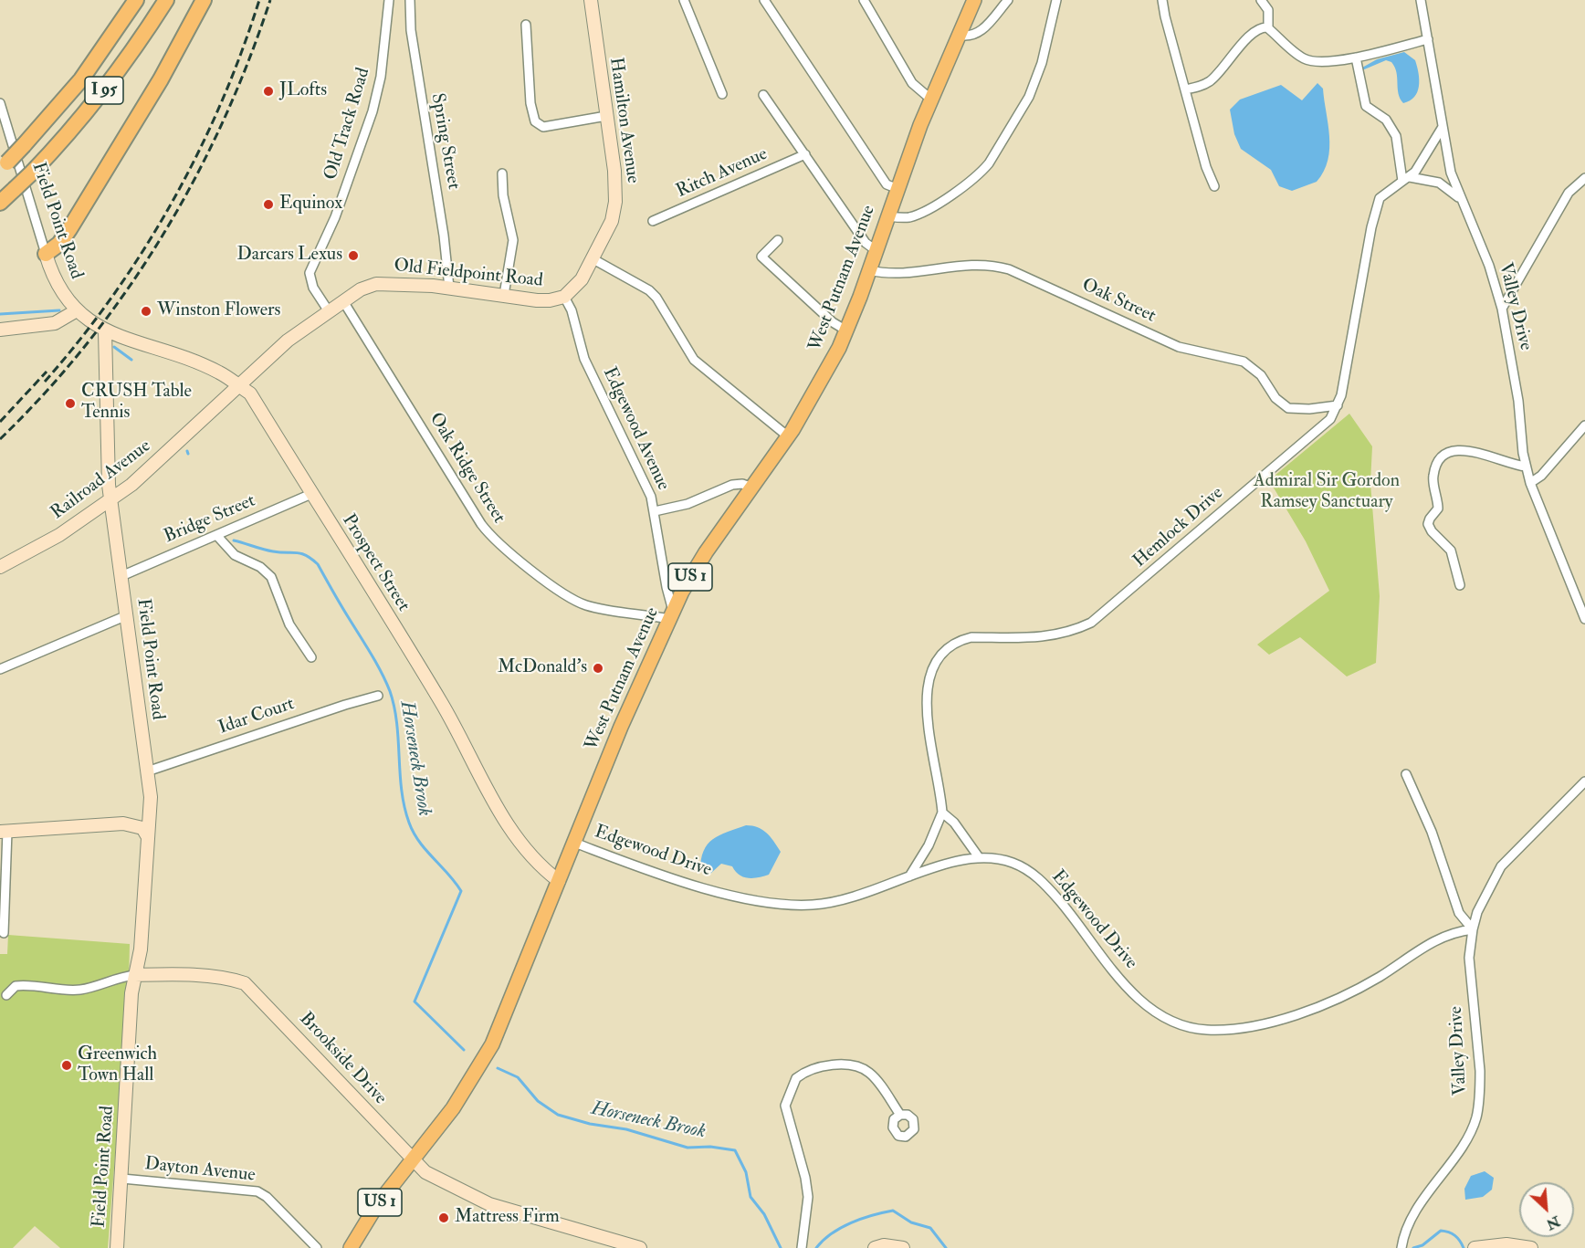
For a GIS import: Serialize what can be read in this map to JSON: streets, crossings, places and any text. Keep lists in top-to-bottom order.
{
  "streets": {
    "highway": ["I 95"],
    "main road": [
      "Hamilton Avenue",
      "Field Point Road",
      "Old Fieldpoint Road",
      "West Putnam Avenue",
      "Railroad Avenue",
      "Prospect Street",
      "US 1",
      "Brookside Drive"
    ],
    "street": [
      "Old Track Road",
      "Spring Street",
      "Ritch Avenue",
      "Oak Street",
      "Valley Drive",
      "Edgewood Avenue",
      "Oak Ridge Street",
      "Bridge Street",
      "Hemlock Drive",
      "Idar Court",
      "Edgewood Drive",
      "Dayton Avenue"
    ]
  },
  "crossings": [
    ["Hamilton Avenue", "Old Fieldpoint Road"],
    ["Hamilton Avenue", "Edgewood Avenue"],
    ["Old Track Road", "Old Fieldpoint Road"],
    ["Spring Street", "Old Fieldpoint Road"],
    ["Field Point Road", "Railroad Avenue"],
    ["Field Point Road", "Bridge Street"],
    ["Field Point Road", "Prospect Street"],
    ["Field Point Road", "Idar Court"],
    ["Field Point Road", "Brookside Drive"],
    ["Field Point Road", "Dayton Avenue"],
    ["Old Fieldpoint Road", "Edgewood Avenue"],
    ["Old Fieldpoint Road", "Oak Ridge Street"],
    ["Old Fieldpoint Road", "Railroad Avenue"],
    ["Old Fieldpoint Road", "Prospect Street"],
    ["West Putnam Avenue", "Oak Street"],
    ["West Putnam Avenue", "Edgewood Avenue"],
    ["West Putnam Avenue", "Oak Ridge Street"],
    ["West Putnam Avenue", "Prospect Street"],
    ["West Putnam Avenue", "Edgewood Drive"],
    ["West Putnam Avenue", "Brookside Drive"],
    ["Oak Street", "Hemlock Drive"],
    ["Valley Drive", "Hemlock Drive"],
    ["Valley Drive", "Edgewood Drive"],
    ["Edgewood Avenue", "Oak Ridge Street"],
    ["Railroad Avenue", "Prospect Street"],
    ["Bridge Street", "Prospect Street"]
  ],
  "water": ["Horseneck Brook"],
  "parks": ["Admiral Sir Gordon Ramsey Sanctuary"],
  "places": [
    "JLofts",
    "Equinox",
    "Darcars Lexus",
    "Winston Flowers",
    "CRUSH Table Tennis",
    "McDonald's",
    "Greenwich Town Hall",
    "Mattress Firm"
  ],
  "north": "bottom right"
}
